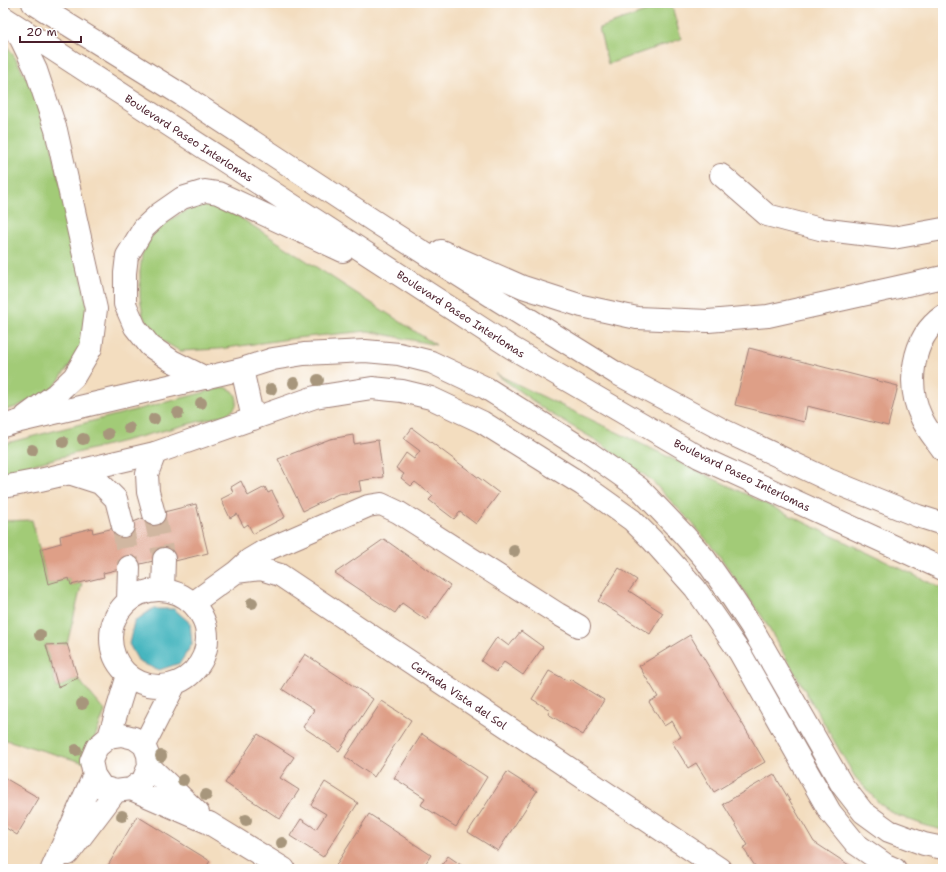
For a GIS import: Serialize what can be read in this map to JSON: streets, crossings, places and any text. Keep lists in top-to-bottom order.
{
  "streets": {
    "main road": ["Boulevard Paseo Interlomas", "Cerrada Vista del Sol"]
  },
  "scale_bar": "20 m"
}
